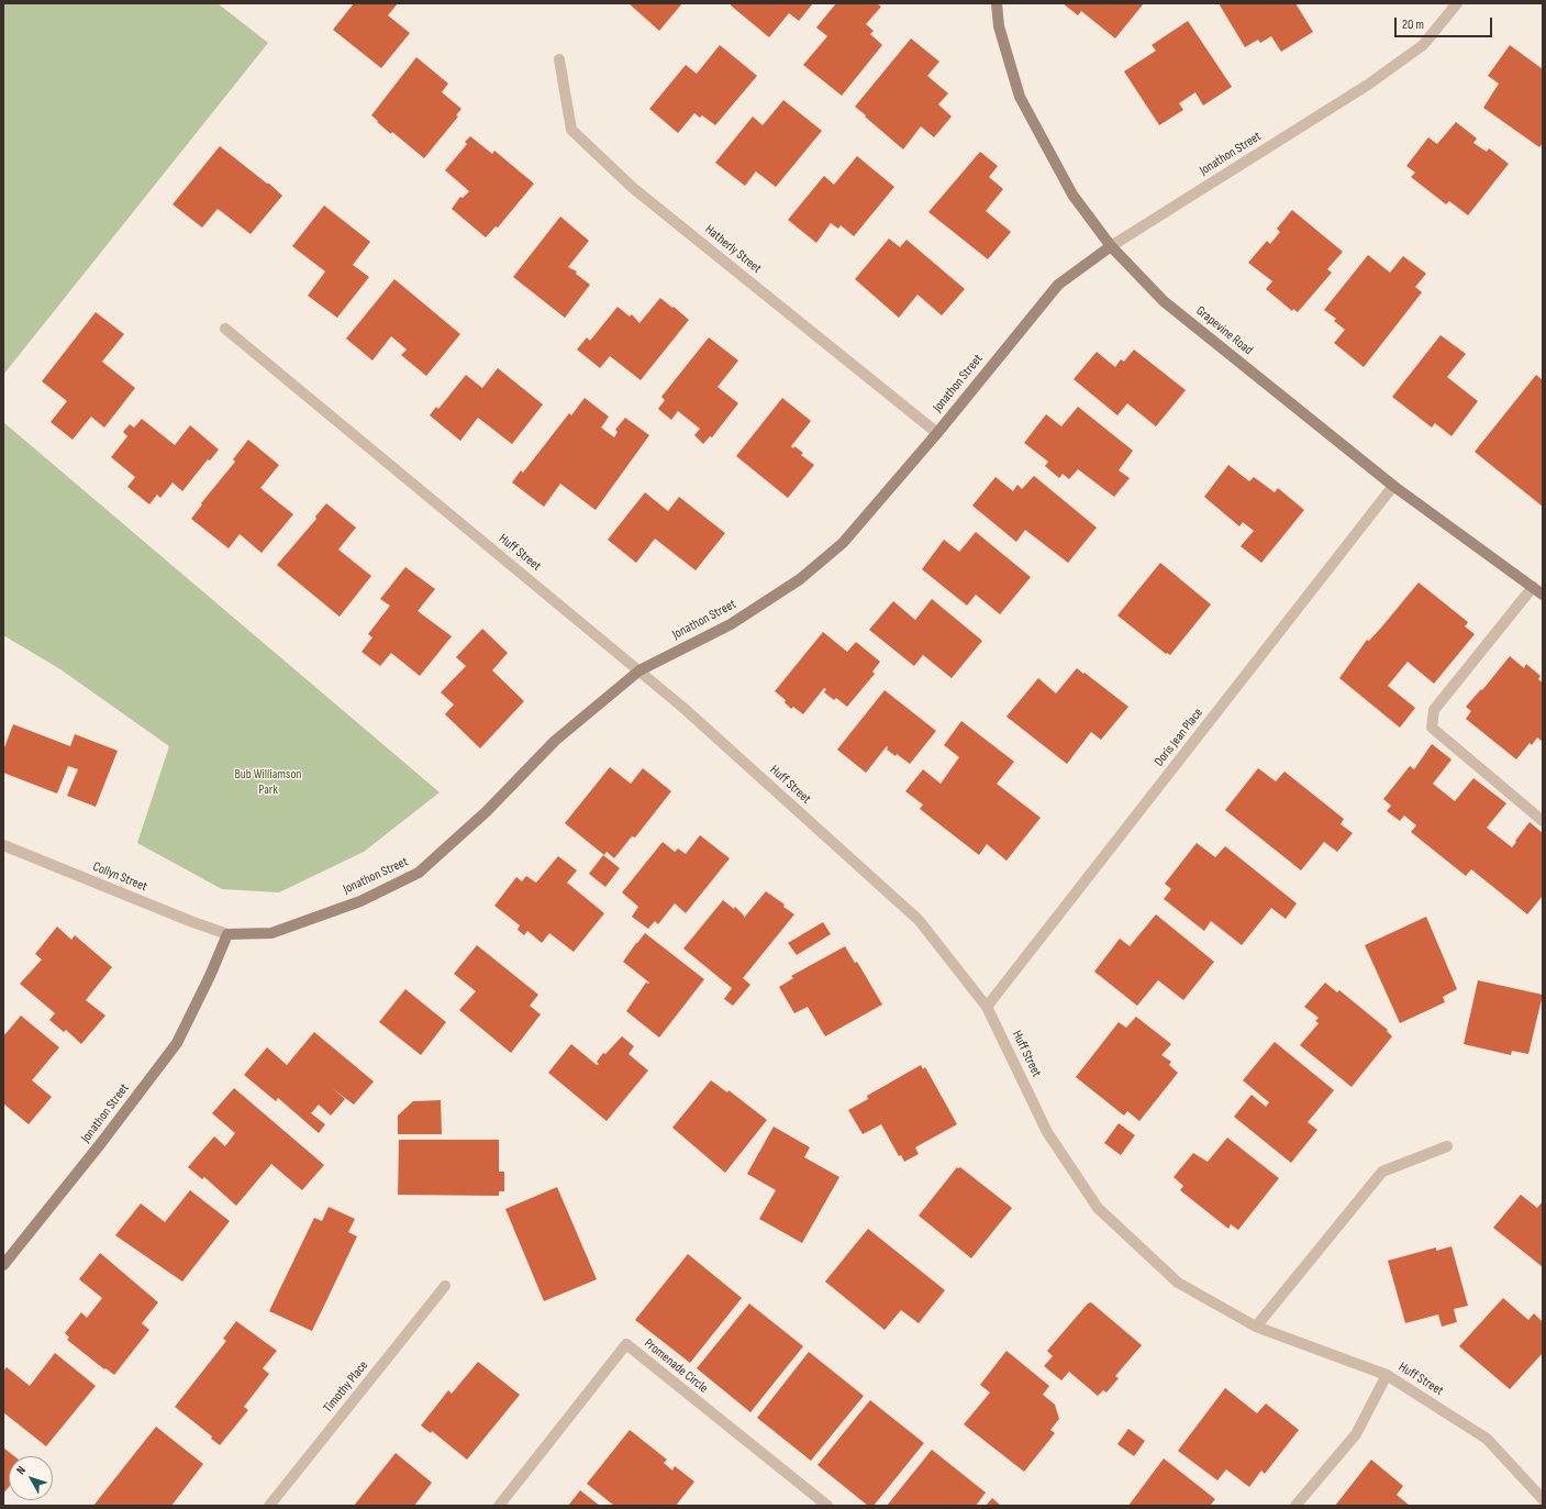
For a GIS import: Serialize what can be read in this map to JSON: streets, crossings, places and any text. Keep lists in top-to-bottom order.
{
  "streets": {
    "street": [
      "Jonathon Street",
      "Hatherly Street",
      "Grapevine Road",
      "Huff Street",
      "Doris Jean Place",
      "Collyn Street",
      "Promenade Circle",
      "Timothy Place"
    ]
  },
  "crossings": [
    ["Jonathon Street", "Hatherly Street"],
    ["Jonathon Street", "Grapevine Road"],
    ["Jonathon Street", "Huff Street"],
    ["Jonathon Street", "Collyn Street"],
    ["Grapevine Road", "Doris Jean Place"],
    ["Huff Street", "Doris Jean Place"]
  ],
  "parks": ["Bub Williamson Park"],
  "scale_bar": "20 m",
  "north": "top left"
}
